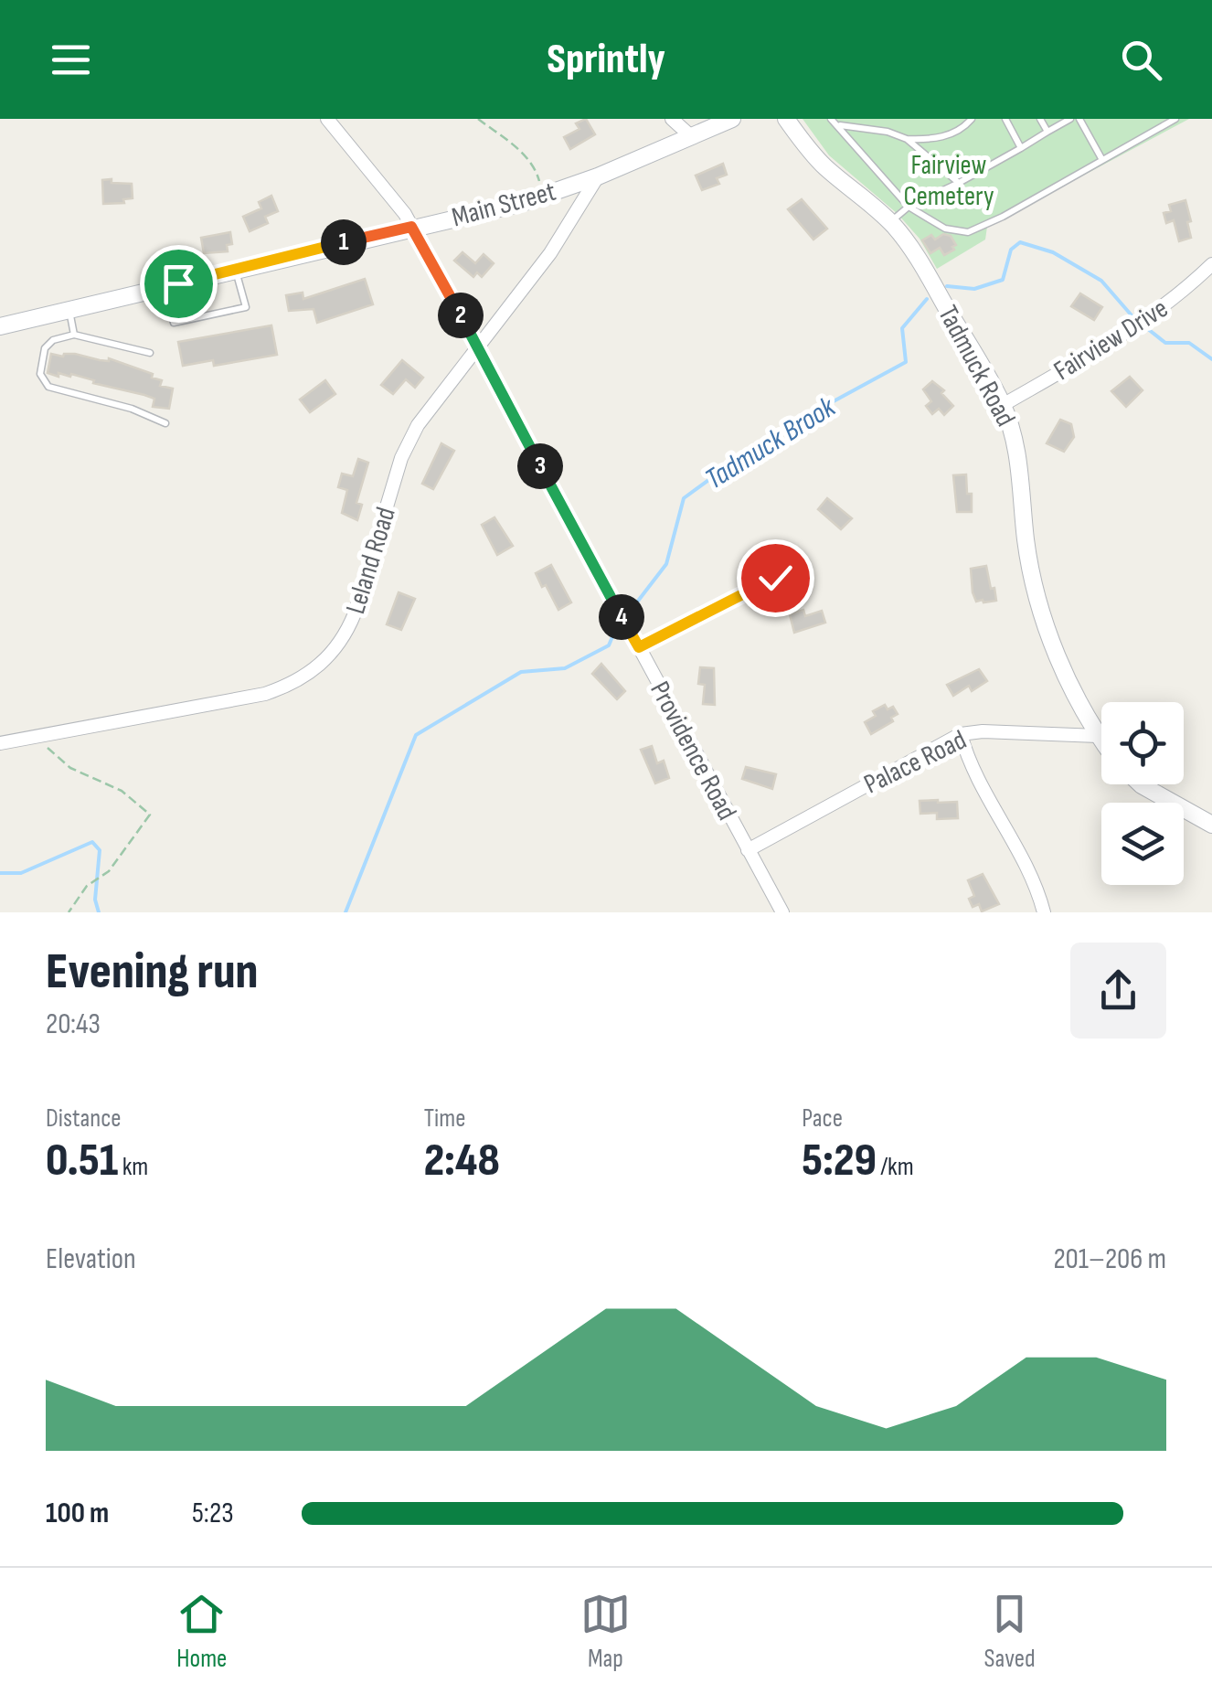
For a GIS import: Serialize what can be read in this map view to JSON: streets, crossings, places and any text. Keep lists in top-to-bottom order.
{
  "streets": {
    "street": [
      "Main Street",
      "Fairview Drive",
      "Tadmuck Road",
      "Leland Road",
      "Providence Road",
      "Palace Road"
    ]
  },
  "crossings": [
    ["Main Street", "Leland Road"],
    ["Main Street", "Providence Road"],
    ["Fairview Drive", "Tadmuck Road"],
    ["Tadmuck Road", "Palace Road"],
    ["Leland Road", "Providence Road"],
    ["Providence Road", "Palace Road"]
  ],
  "water": ["Tadmuck Brook"],
  "parks": ["Fairview Cemetery"],
  "page": {
    "header": "Sprintly",
    "pins": [
      "1",
      "2",
      "3",
      "4"
    ],
    "heading": ["Evening run", "20:43"],
    "stats": [
      ["Distance", "0.51 km"],
      ["Time", "2:48"],
      ["Pace", "5:29 /km"]
    ],
    "chart": ["Elevation", "201–206 m"],
    "list": [
      {
        "name": "100 m",
        "note": "5:23"
      }
    ],
    "tabs": ["Home", "Map", "Saved"]
  }
}
